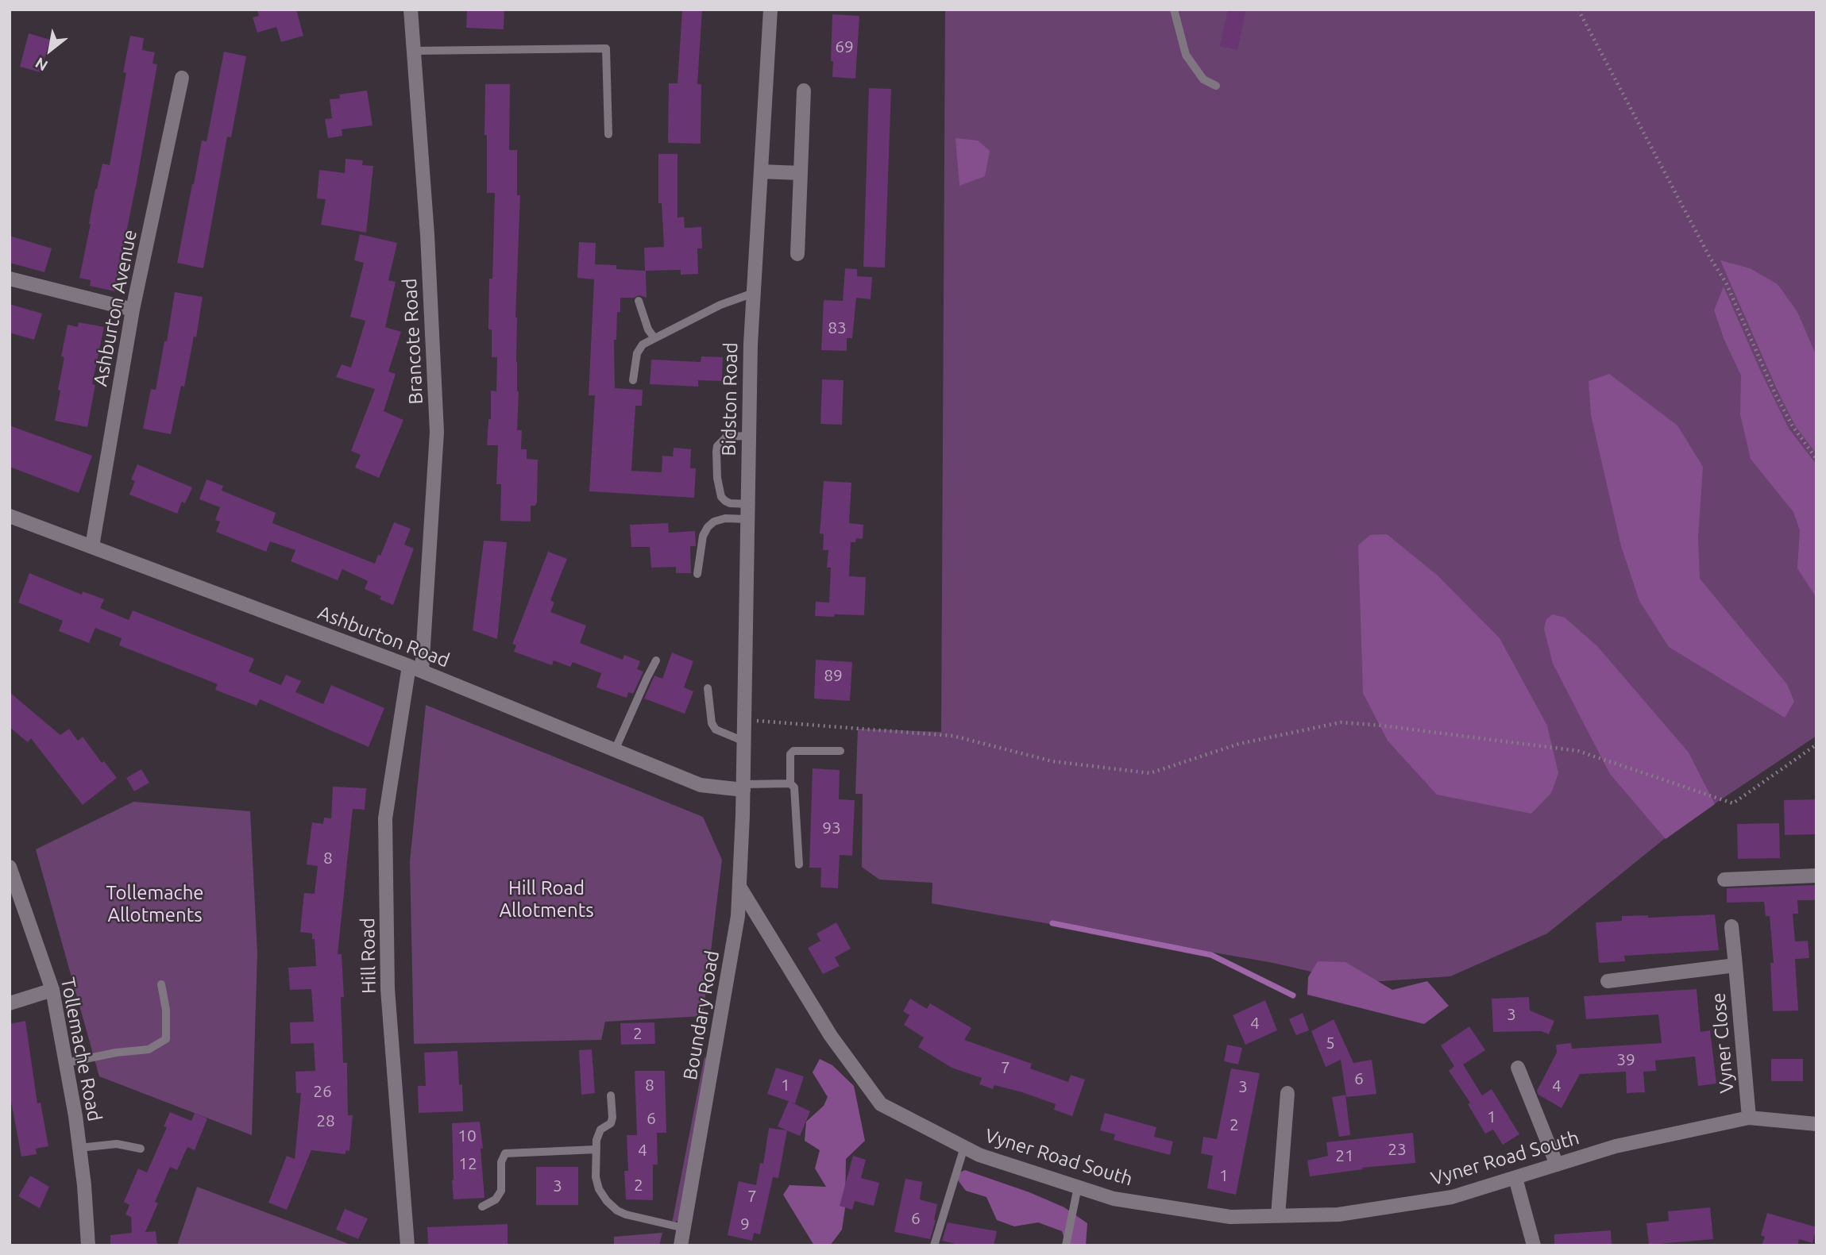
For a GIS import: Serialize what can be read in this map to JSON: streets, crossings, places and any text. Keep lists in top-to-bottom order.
{
  "streets": {
    "street": [
      "Ashburton Avenue",
      "Brancote Road",
      "Bidston Road",
      "Ashburton Road",
      "Hill Road",
      "Boundary Road",
      "Vyner Close",
      "Tollemache Road",
      "Vyner Road South"
    ]
  },
  "crossings": [
    ["Ashburton Avenue", "Ashburton Road"],
    ["Brancote Road", "Ashburton Road"],
    ["Brancote Road", "Hill Road"],
    ["Bidston Road", "Ashburton Road"],
    ["Bidston Road", "Boundary Road"],
    ["Ashburton Road", "Hill Road"],
    ["Ashburton Road", "Boundary Road"],
    ["Boundary Road", "Vyner Road South"],
    ["Vyner Close", "Vyner Road South"]
  ],
  "parks": ["Hill Road Allotments", "Tollemache Allotments"],
  "house_numbers": [
    "69",
    "83",
    "89",
    "93",
    "8",
    "3",
    "4",
    "2",
    "5",
    "39",
    "7",
    "6",
    "8",
    "1",
    "4",
    "3",
    "26",
    "1",
    "6",
    "28",
    "2",
    "10",
    "23",
    "4",
    "21",
    "12",
    "1",
    "2",
    "3",
    "7",
    "6",
    "9"
  ],
  "north": "bottom left"
}
